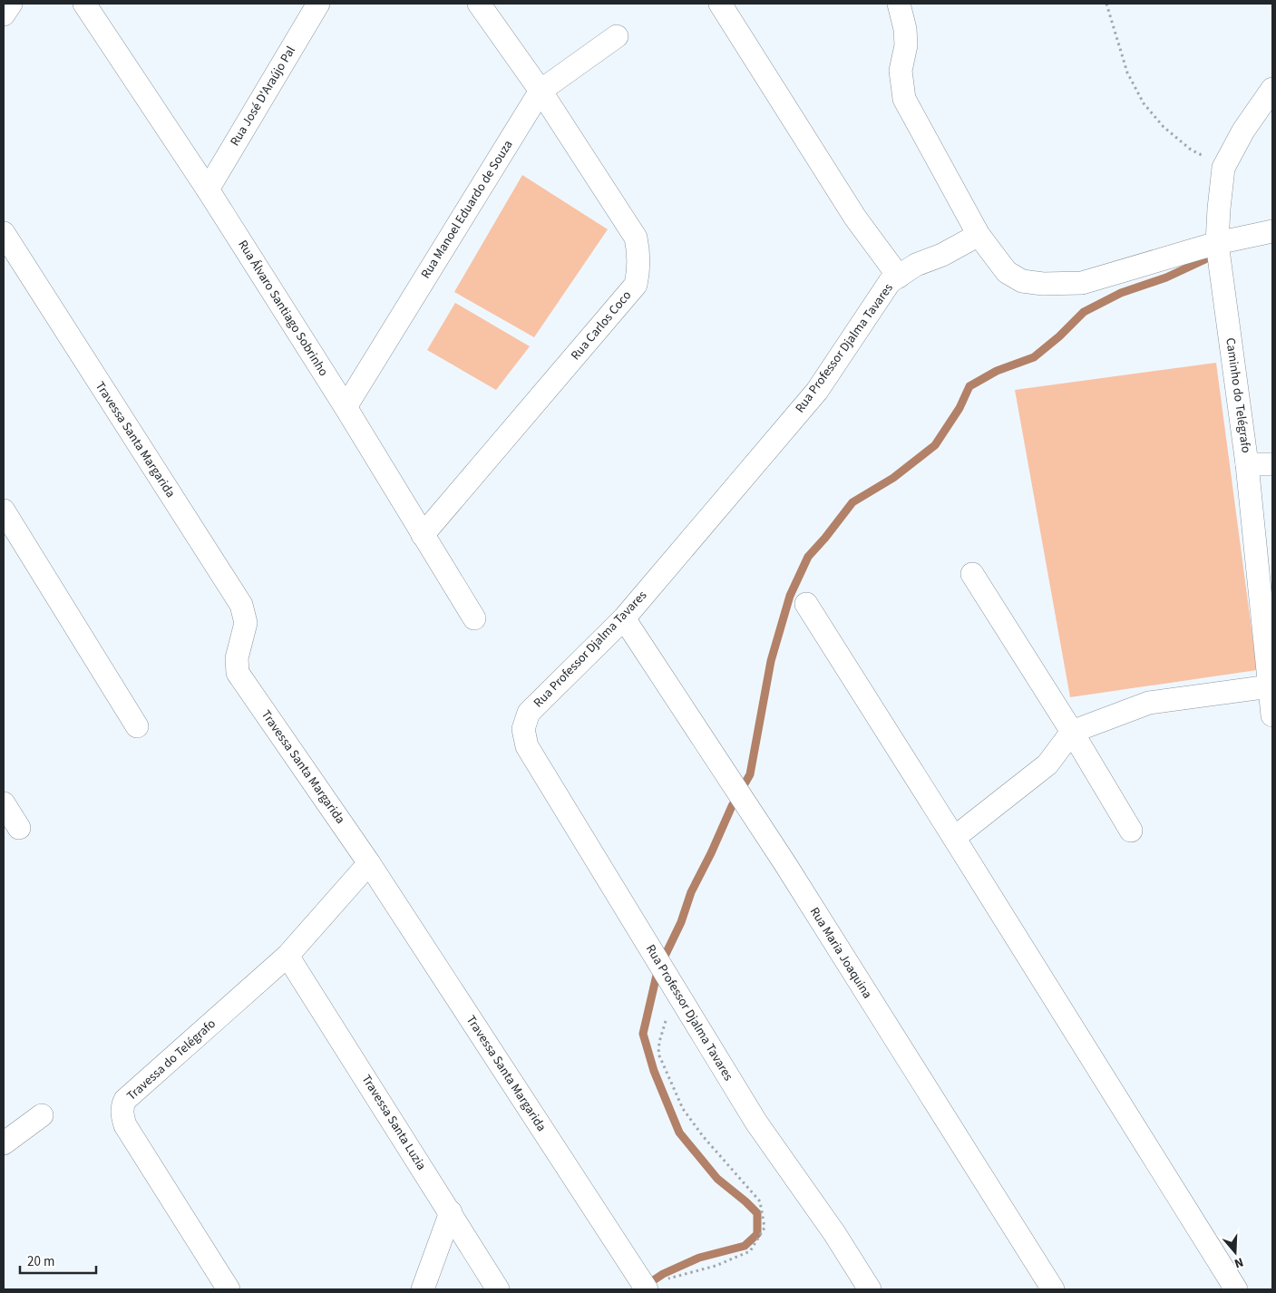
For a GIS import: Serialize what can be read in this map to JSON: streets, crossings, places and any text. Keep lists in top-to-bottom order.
{
  "streets": {
    "street": [
      "Rua José D'Araújo Pal",
      "Rua Manoel Eduardo de Souza",
      "Rua Álvaro Santiago Sobrinho",
      "Rua Carlos Coco",
      "Rua Professor Djalma Tavares",
      "Caminho do Telégrafo",
      "Travessa Santa Margarida",
      "Rua Maria Joaquina",
      "Travessa do Telégrafo",
      "Travessa Santa Luzia"
    ]
  },
  "crossings": [
    ["Rua José D'Araújo Pal", "Rua Álvaro Santiago Sobrinho"],
    ["Rua Manoel Eduardo de Souza", "Rua Álvaro Santiago Sobrinho"],
    ["Rua Manoel Eduardo de Souza", "Rua Carlos Coco"],
    ["Rua Álvaro Santiago Sobrinho", "Rua Carlos Coco"],
    ["Rua Professor Djalma Tavares", "Rua Maria Joaquina"],
    ["Travessa Santa Margarida", "Travessa do Telégrafo"],
    ["Travessa do Telégrafo", "Travessa Santa Luzia"]
  ],
  "scale_bar": "20 m",
  "north": "bottom"
}
